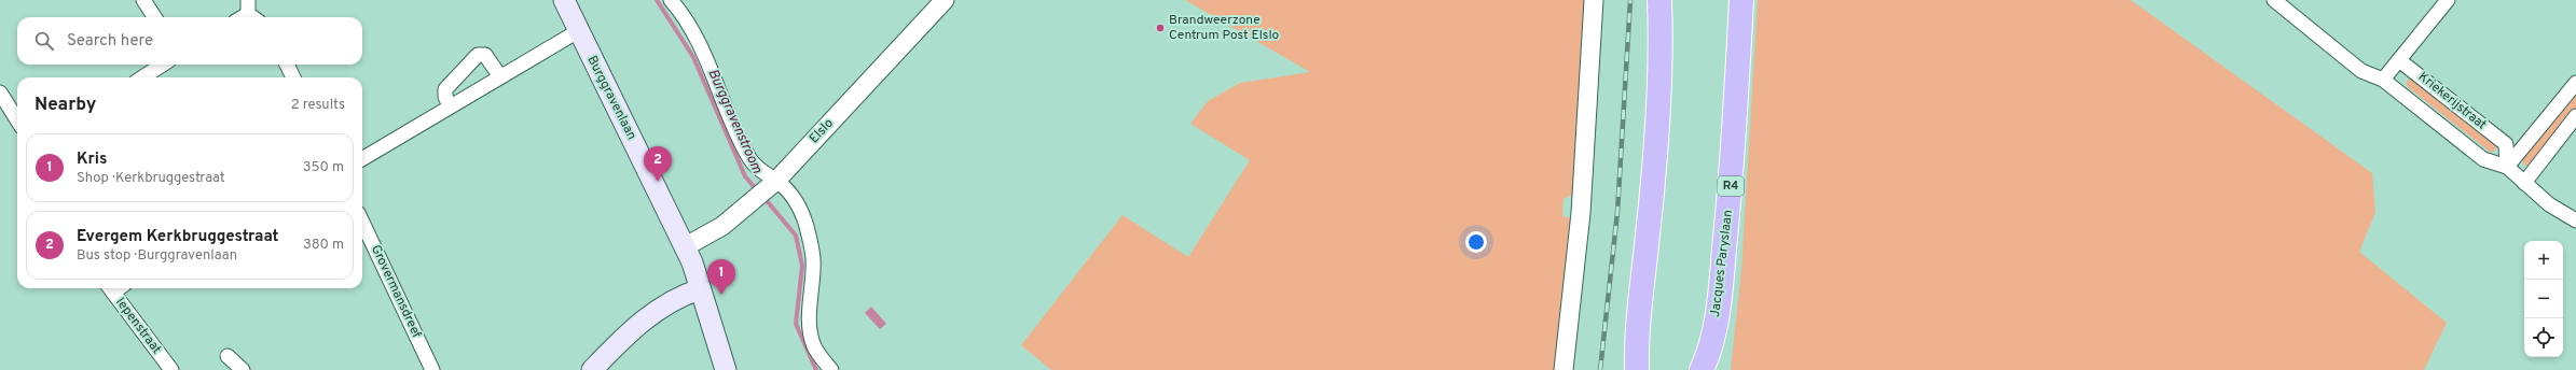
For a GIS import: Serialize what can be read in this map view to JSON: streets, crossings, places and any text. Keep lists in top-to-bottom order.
{
  "streets": {
    "highway": ["R4", "Jacques Paryslaan"],
    "main road": ["Burggravenlaan"],
    "street": [
      "Kriekerijstraat",
      "Elslo",
      "Grovermansdreef",
      "Iepenstraat"
    ]
  },
  "crossings": [
    ["Burggravenlaan", "Elslo"]
  ],
  "water": ["Burggravenstroom"],
  "places": ["Brandweerzone Centrum Post Elslo"],
  "page": {
    "search": "Search here",
    "heading": ["Nearby", "2 results"],
    "list": [
      {
        "mark": "1",
        "name": "Kris",
        "note": "Shop · Kerkbruggestraat",
        "value": "350 m"
      },
      {
        "mark": "2",
        "name": "Evergem Kerkbruggestraat",
        "note": "Bus stop · Burggravenlaan",
        "value": "380 m"
      }
    ],
    "pins": ["2", "1"],
    "map_buttons": ["+", "−"]
  }
}
